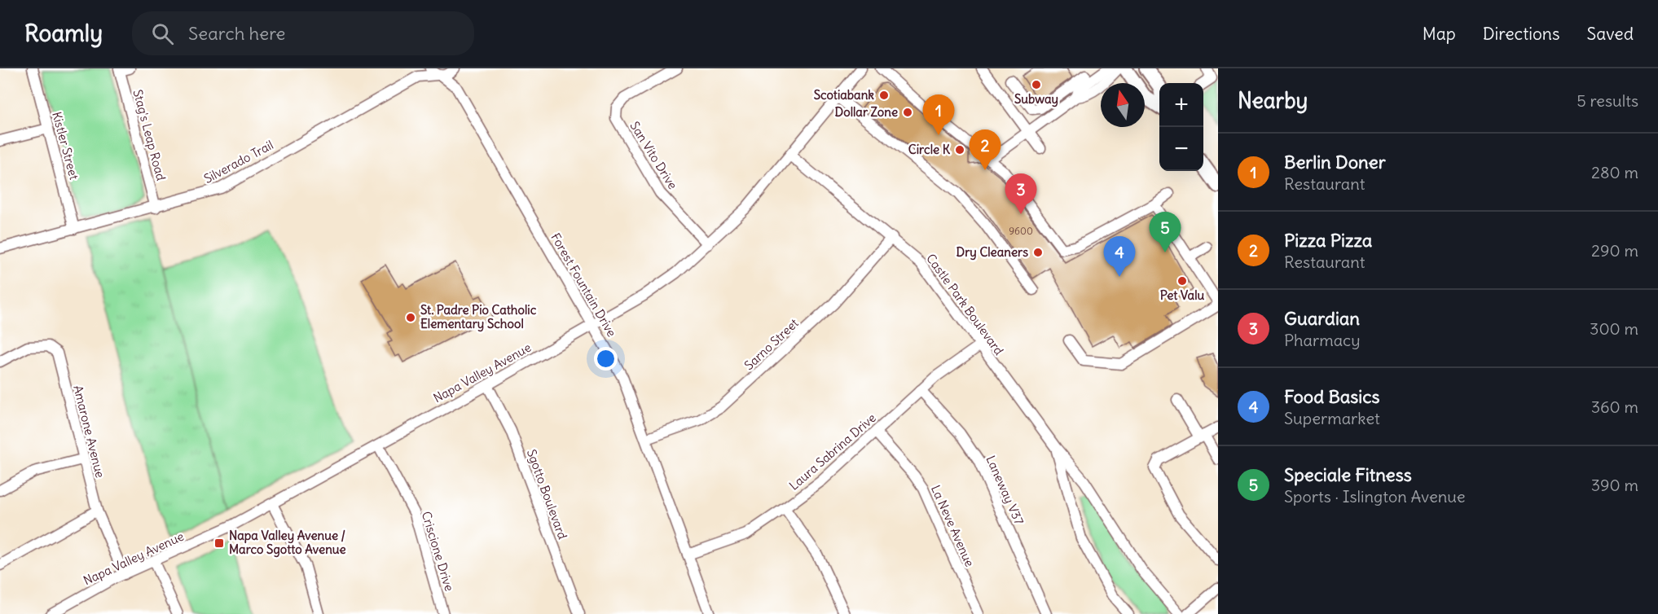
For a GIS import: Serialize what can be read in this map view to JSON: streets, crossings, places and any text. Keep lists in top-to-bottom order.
{
  "streets": {
    "street": [
      "Stag's Leap Road",
      "Kistler Street",
      "San Vito Drive",
      "Silverado Trail",
      "Forest Fountain Drive",
      "Castle Park Boulevard",
      "Sarno Street",
      "Napa Valley Avenue",
      "Amarone Avenue",
      "Laura Sabrina Drive",
      "Laneway V37",
      "Sgotto Boulevard",
      "La Neve Avenue",
      "Criscione Drive"
    ]
  },
  "crossings": [
    ["Stag's Leap Road", "Silverado Trail"],
    ["Kistler Street", "Silverado Trail"],
    ["San Vito Drive", "Napa Valley Avenue"],
    ["Silverado Trail", "Forest Fountain Drive"],
    ["Forest Fountain Drive", "Sarno Street"],
    ["Forest Fountain Drive", "Napa Valley Avenue"],
    ["Forest Fountain Drive", "Laura Sabrina Drive"],
    ["Castle Park Boulevard", "Sarno Street"],
    ["Castle Park Boulevard", "Napa Valley Avenue"],
    ["Castle Park Boulevard", "Laura Sabrina Drive"],
    ["Napa Valley Avenue", "Amarone Avenue"],
    ["Napa Valley Avenue", "Sgotto Boulevard"],
    ["Napa Valley Avenue", "Criscione Drive"],
    ["Laura Sabrina Drive", "Laneway V37"],
    ["Laura Sabrina Drive", "La Neve Avenue"]
  ],
  "places": {
    "other": [
      "Subway",
      "Scotiabank",
      "Dollar Zone",
      "Circle K",
      "Dry Cleaners",
      "Pet Valu",
      "St. Padre Pio Catholic Elementary School"
    ],
    "transit": ["Napa Valley Avenue / Marco Sgotto Avenue"]
  },
  "house_numbers": ["9600"],
  "north": "top",
  "page": {
    "header": "Roamly",
    "search": "Search here",
    "nav": ["Map", "Directions", "Saved"],
    "heading": ["Nearby", "5 results"],
    "map_buttons": ["+", "−"],
    "pins": [
      "1",
      "2",
      "3",
      "5",
      "4"
    ],
    "list": [
      {
        "mark": "1",
        "name": "Berlin Doner",
        "note": "Restaurant",
        "value": "280 m"
      },
      {
        "mark": "2",
        "name": "Pizza Pizza",
        "note": "Restaurant",
        "value": "290 m"
      },
      {
        "mark": "3",
        "name": "Guardian",
        "note": "Pharmacy",
        "value": "300 m"
      },
      {
        "mark": "4",
        "name": "Food Basics",
        "note": "Supermarket",
        "value": "360 m"
      },
      {
        "mark": "5",
        "name": "Speciale Fitness",
        "note": "Sports · Islington Avenue",
        "value": "390 m"
      }
    ]
  }
}
